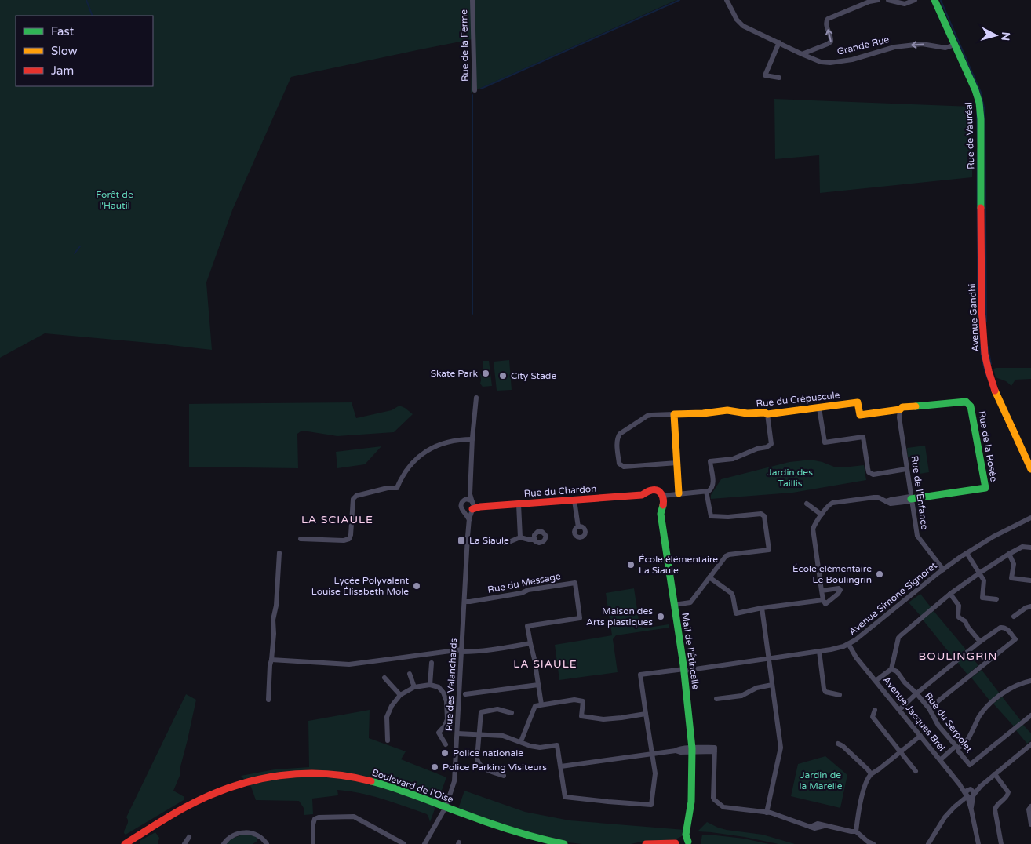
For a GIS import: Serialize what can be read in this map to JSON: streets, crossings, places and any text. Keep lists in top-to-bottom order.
{
  "streets": {
    "street": [
      "Rue de la Ferme",
      "Grande Rue",
      "Rue de Vauréal",
      "Avenue Gandhi",
      "Rue du Crépuscule",
      "Rue de la Rosée",
      "Rue du Chardon",
      "Rue de l'Enfance",
      "Rue du Message",
      "Avenue Simone Signoret",
      "Mail de l'Étincelle",
      "Rue des Valanchards",
      "Avenue Jacques Brel",
      "Rue du Serpolet",
      "Boulevard de l'Oise"
    ]
  },
  "crossings": [
    ["Grande Rue", "Rue de Vauréal"],
    ["Rue de Vauréal", "Avenue Gandhi"],
    ["Rue du Crépuscule", "Rue de la Rosée"],
    ["Rue du Crépuscule", "Rue de l'Enfance"],
    ["Rue de la Rosée", "Rue de l'Enfance"],
    ["Rue du Chardon", "Mail de l'Étincelle"],
    ["Rue du Chardon", "Rue des Valanchards"],
    ["Rue de l'Enfance", "Avenue Simone Signoret"],
    ["Rue du Message", "Rue des Valanchards"],
    ["Avenue Simone Signoret", "Mail de l'Étincelle"],
    ["Avenue Simone Signoret", "Avenue Jacques Brel"],
    ["Rue des Valanchards", "Boulevard de l'Oise"]
  ],
  "one_way": ["Grande Rue"],
  "districts": ["LA SCIAULE", "BOULINGRIN", "LA SIAULE"],
  "parks": ["Forêt de l'Hautil", "Jardin des Taillis", "Jardin de la Marelle"],
  "places": {
    "other": [
      "Skate Park",
      "City Stade",
      "École élémentaire La Siaule",
      "École élémentaire Le Boulingrin",
      "Lycée Polyvalent Louise Élisabeth Mole",
      "Maison des Arts plastiques",
      "Police nationale",
      "Police Parking Visiteurs"
    ],
    "transit": ["La Siaule"]
  },
  "legend": ["Fast", "Slow", "Jam"],
  "north": "right"
}
